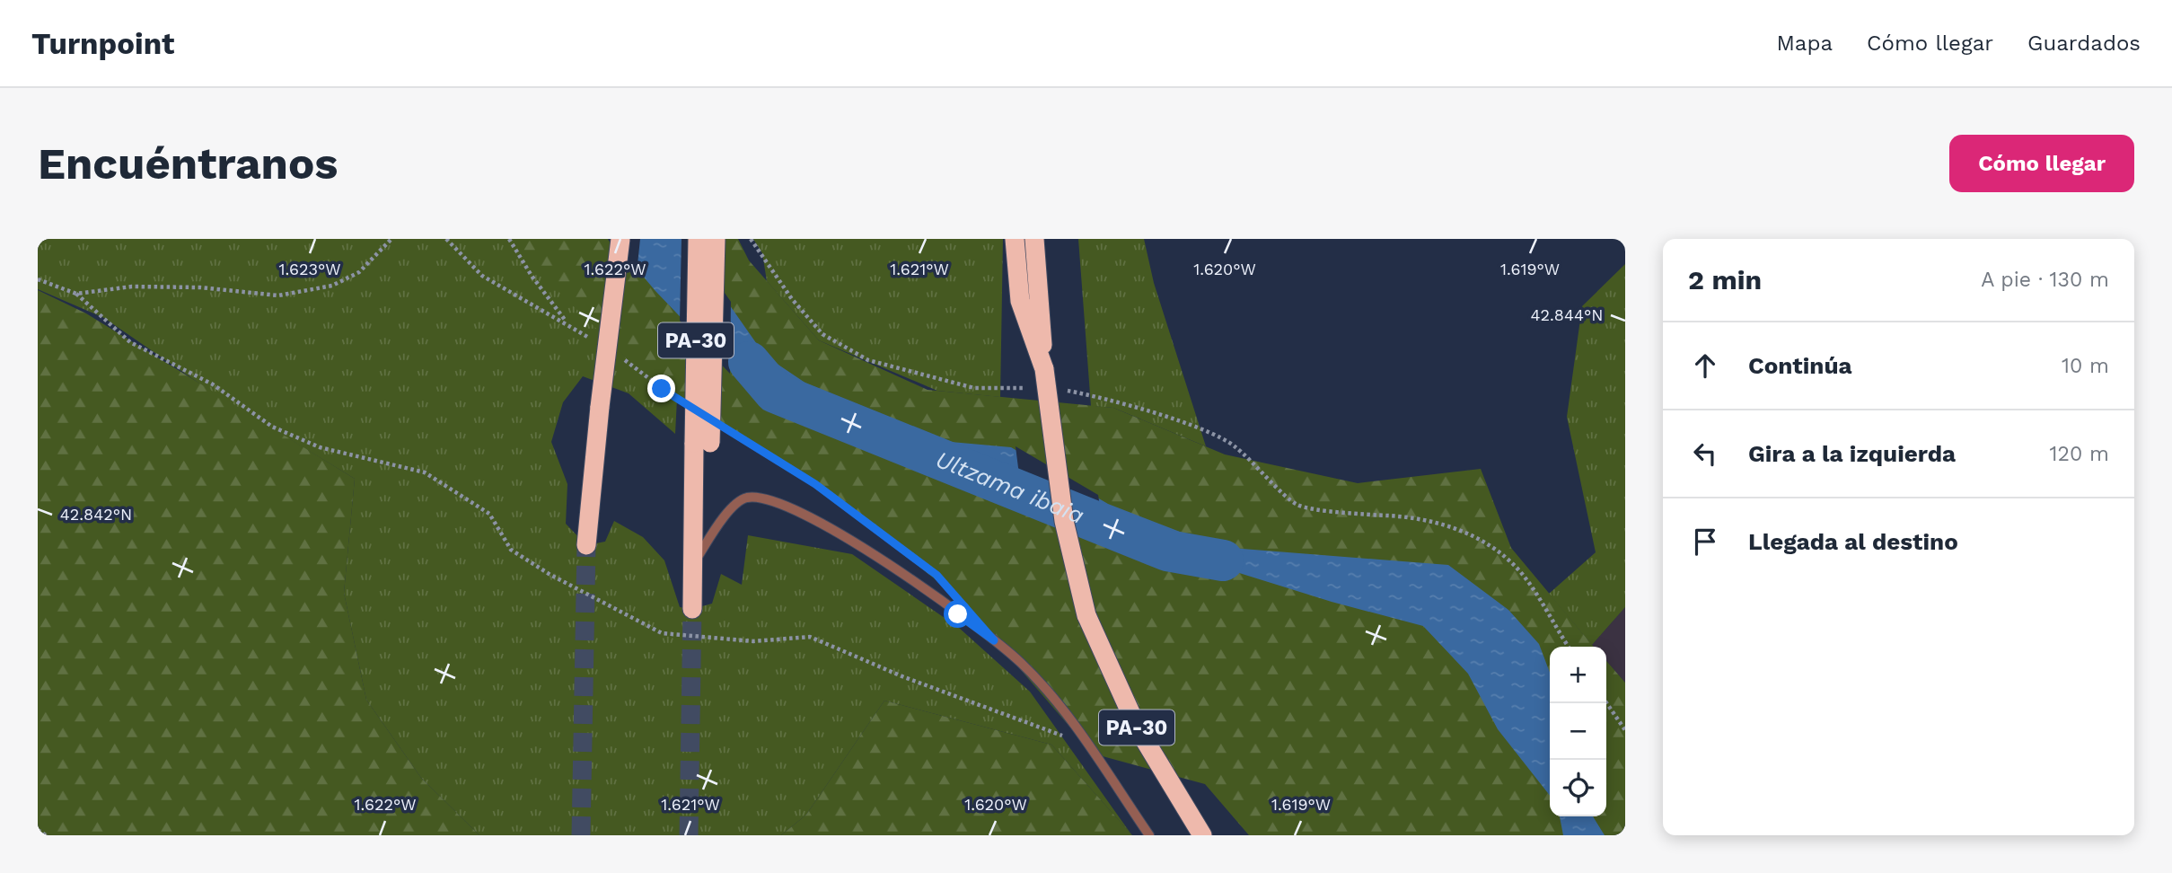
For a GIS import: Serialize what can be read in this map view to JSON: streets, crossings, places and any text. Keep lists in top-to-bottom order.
{
  "streets": {
    "highway": ["PA-30"]
  },
  "water": ["Ultzama ibaia"],
  "page": {
    "header": "Turnpoint",
    "nav": ["Mapa", "Cómo llegar", "Guardados"],
    "buttons": "Cómo llegar",
    "title": "Encuéntranos",
    "heading": ["2 min", "A pie · 130 m"],
    "list": [
      ["Continúa", "10 m"],
      ["Gira a la izquierda", "120 m"],
      "Llegada al destino"
    ],
    "map_buttons": ["+", "−"]
  },
  "coordinates": [
    "1.623°W",
    "1.622°W",
    "1.621°W",
    "1.620°W",
    "1.619°W",
    "42.844°N",
    "42.842°N"
  ]
}
